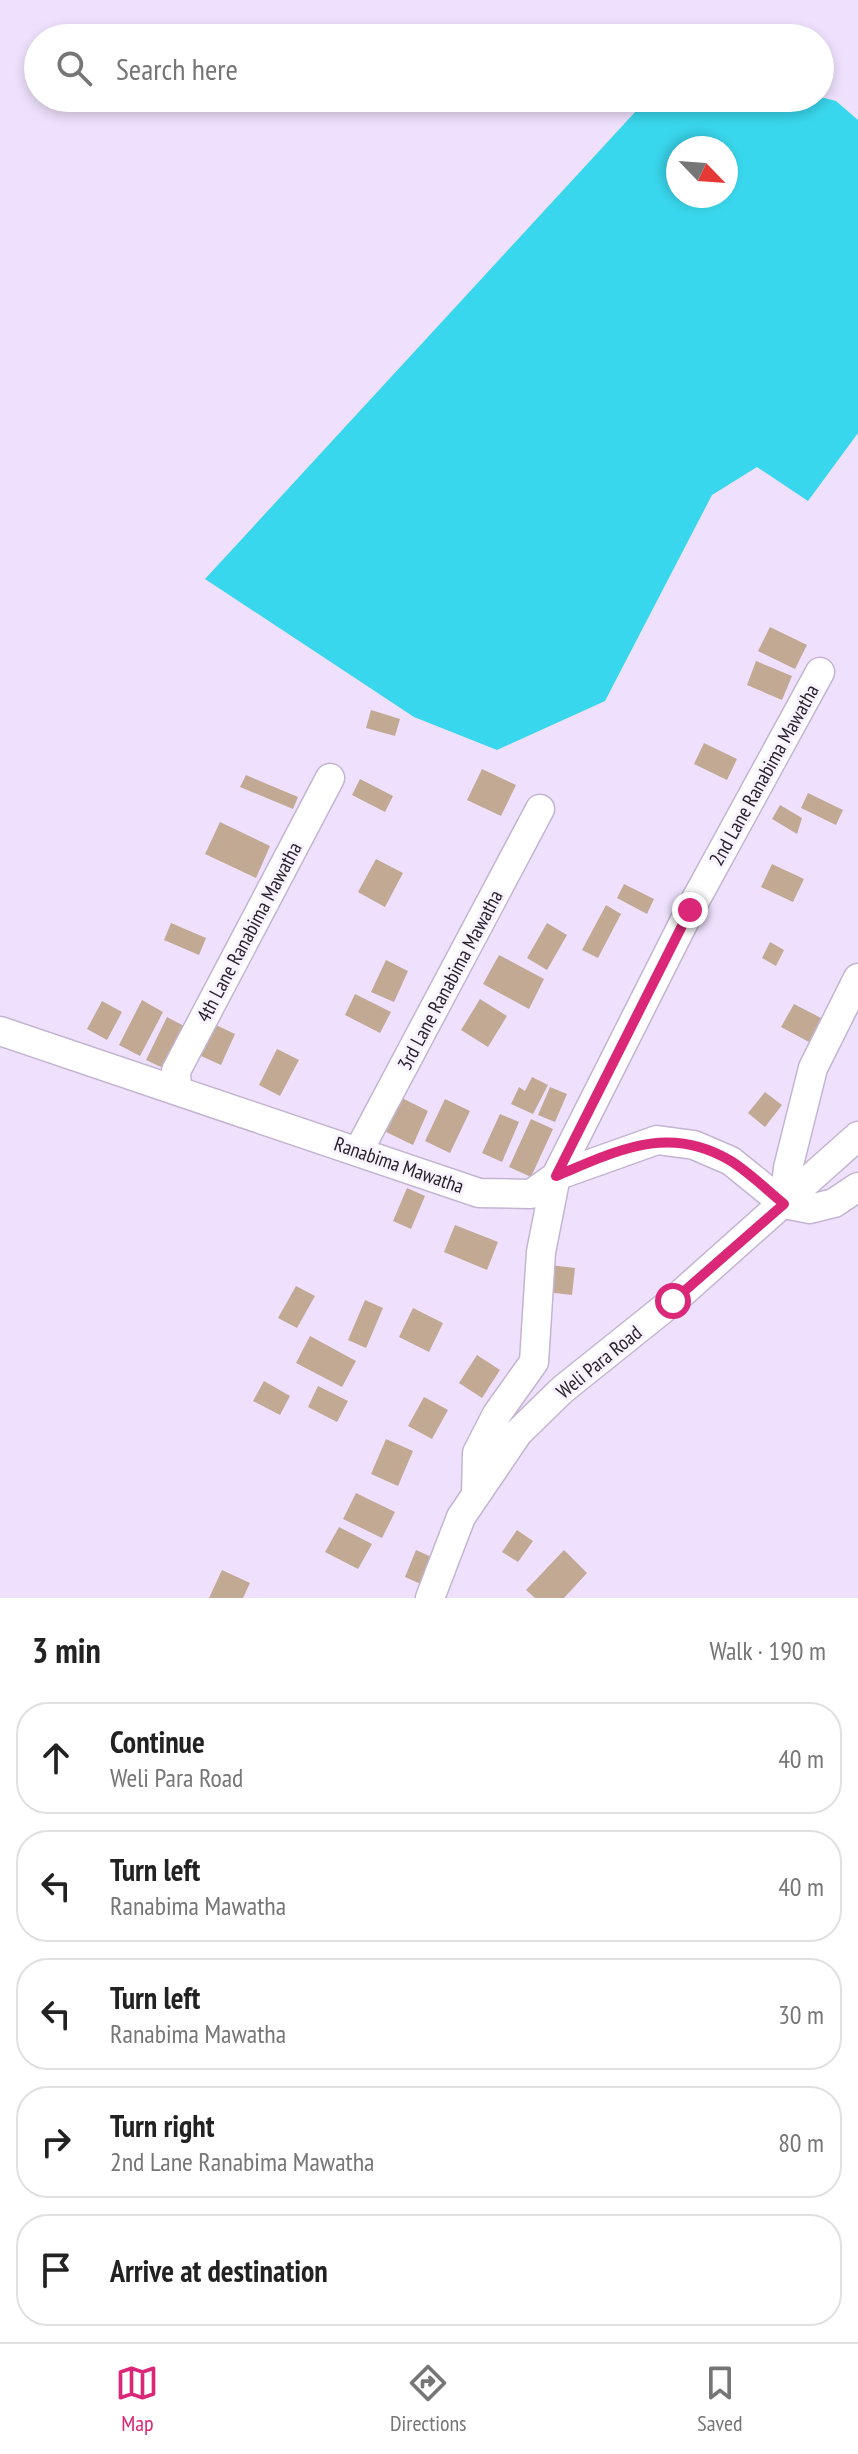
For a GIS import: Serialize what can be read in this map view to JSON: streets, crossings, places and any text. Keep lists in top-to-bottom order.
{
  "streets": {
    "street": [
      "2nd Lane Ranabima Mawatha",
      "4th Lane Ranabima Mawatha",
      "3rd Lane Ranabima Mawatha",
      "Ranabima Mawatha",
      "Weli Para Road"
    ]
  },
  "crossings": [
    ["2nd Lane Ranabima Mawatha", "Ranabima Mawatha"],
    ["2nd Lane Ranabima Mawatha", "Weli Para Road"],
    ["4th Lane Ranabima Mawatha", "Ranabima Mawatha"],
    ["3rd Lane Ranabima Mawatha", "Ranabima Mawatha"],
    ["Ranabima Mawatha", "Weli Para Road"]
  ],
  "north": "bottom right",
  "page": {
    "search": "Search here",
    "heading": ["3 min", "Walk · 190 m"],
    "list": [
      ["Continue", "Weli Para Road", "40 m"],
      ["Turn left", "Ranabima Mawatha", "40 m"],
      ["Turn left", "Ranabima Mawatha", "30 m"],
      ["Turn right", "2nd Lane Ranabima Mawatha", "80 m"],
      "Arrive at destination"
    ],
    "nav": ["Map", "Directions", "Saved"]
  }
}
